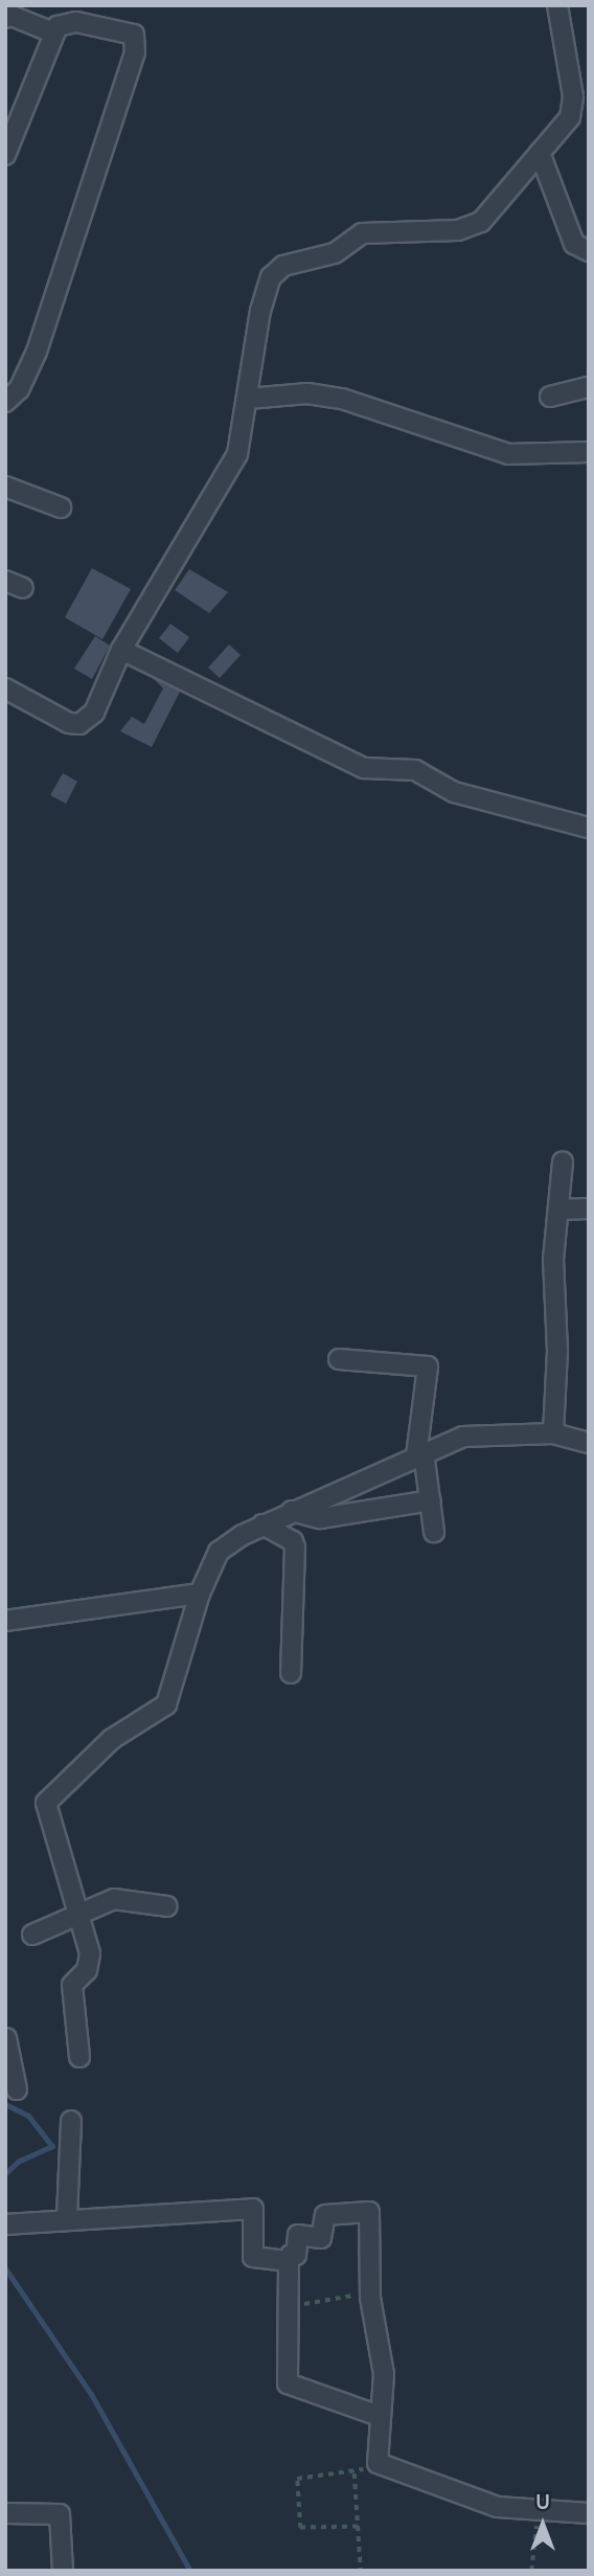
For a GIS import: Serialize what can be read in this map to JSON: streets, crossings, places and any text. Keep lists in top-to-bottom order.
{
  "north": "top"
}
